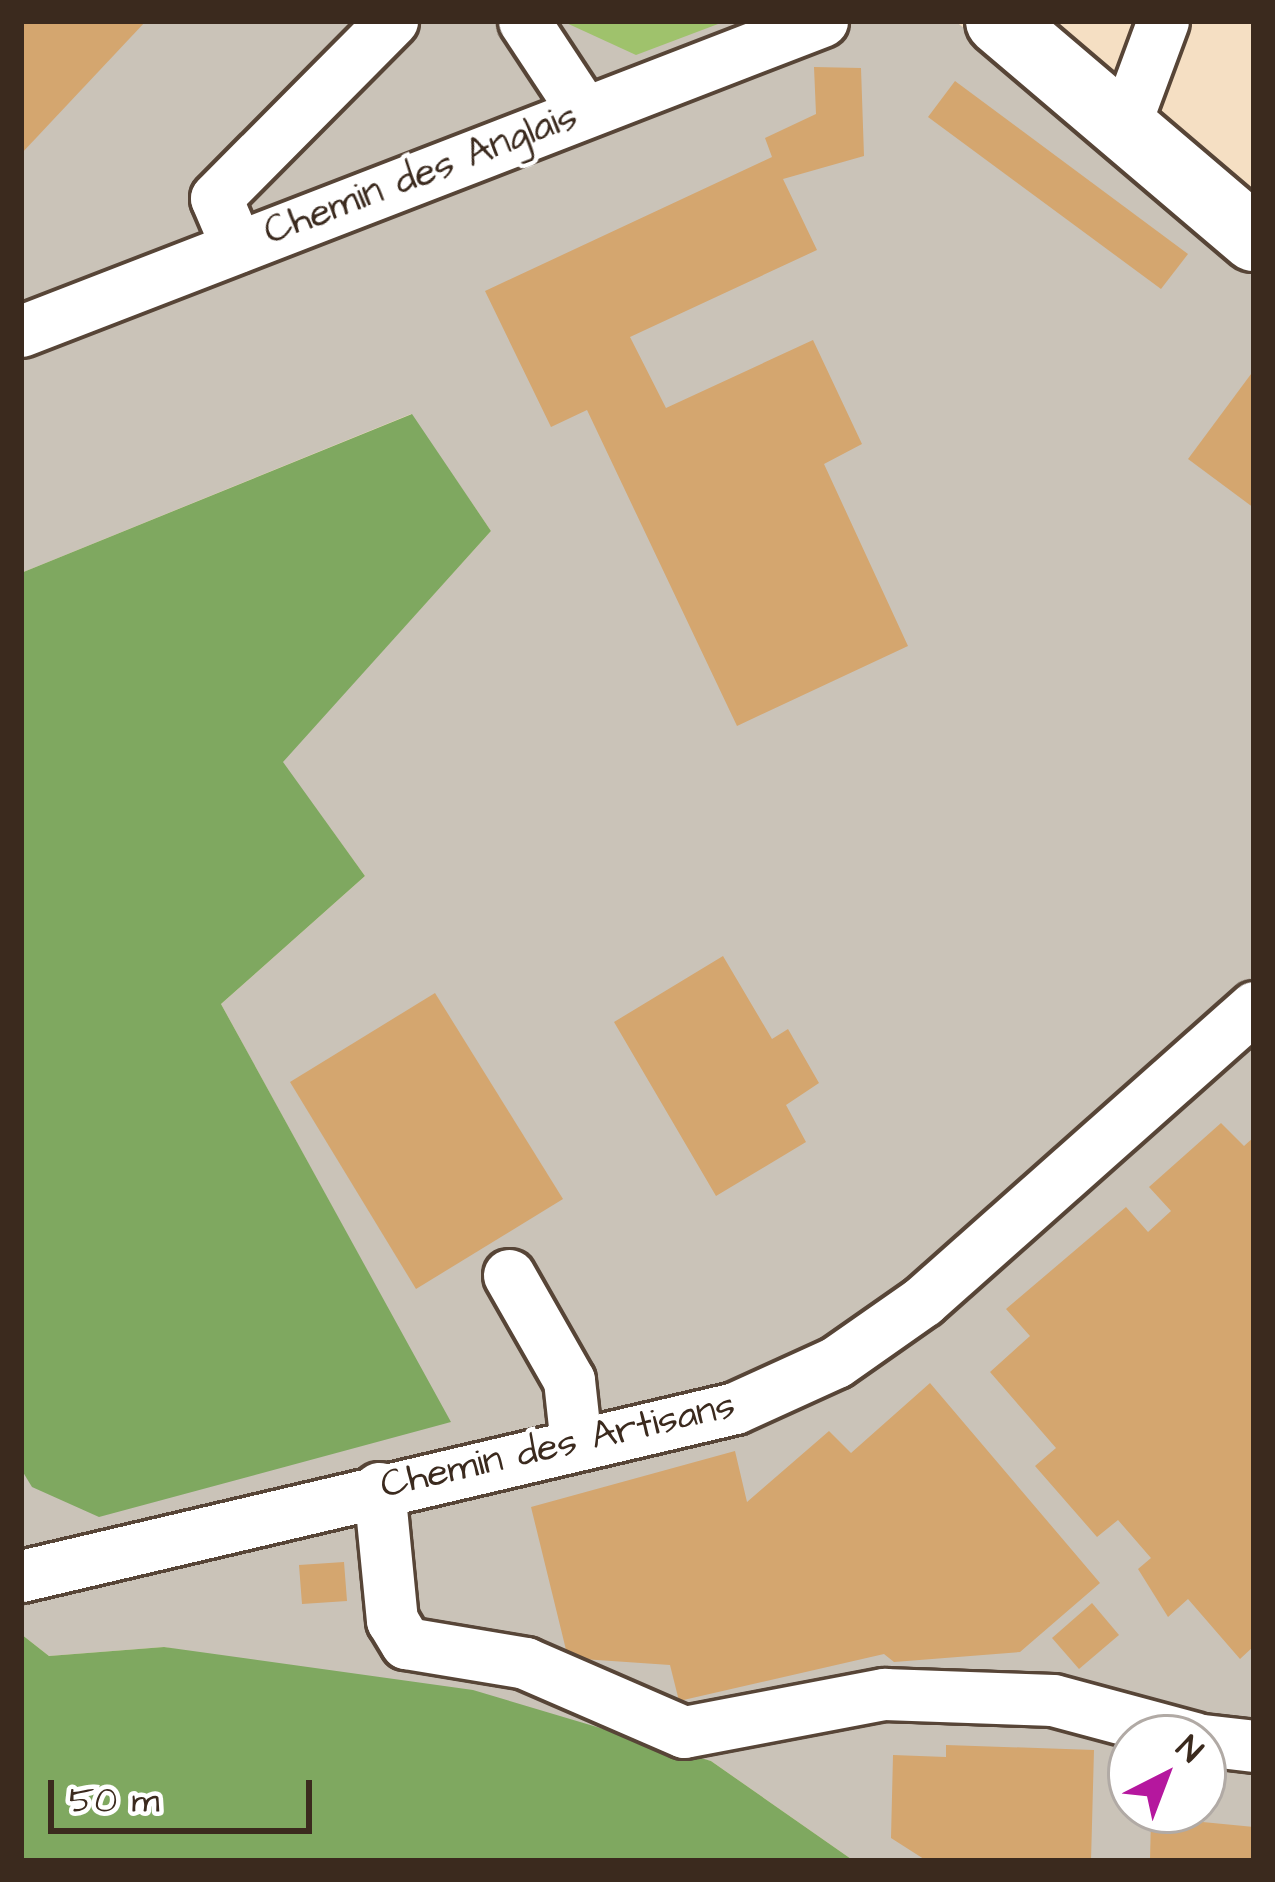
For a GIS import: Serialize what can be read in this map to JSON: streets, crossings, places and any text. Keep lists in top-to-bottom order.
{
  "streets": {
    "street": ["Chemin des Anglais", "Chemin des Artisans"]
  },
  "scale_bar": "50 m",
  "north": "top right"
}
